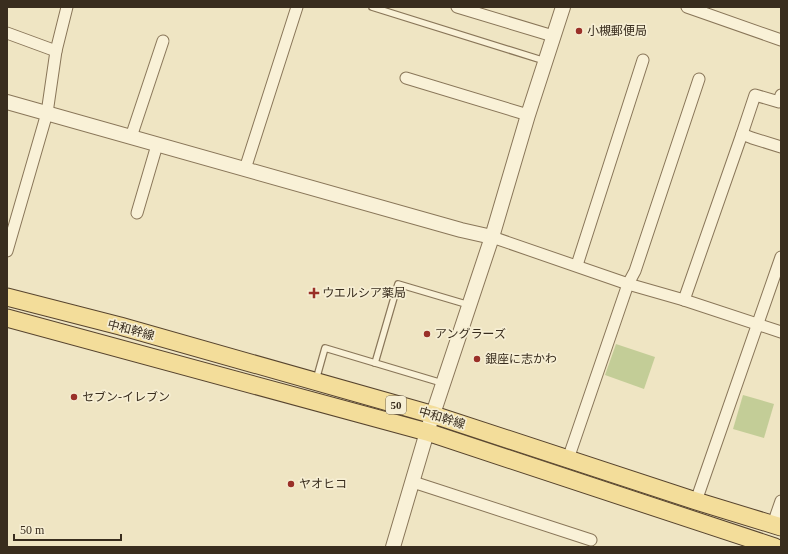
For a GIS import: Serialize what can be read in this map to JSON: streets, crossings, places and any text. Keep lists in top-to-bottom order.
{
  "streets": {
    "main road": ["中和幹線", "50"]
  },
  "places": {
    "other": [
      "小槻郵便局",
      "アングラーズ",
      "銀座に志かわ",
      "セブン-イレブン",
      "ヤオヒコ"
    ],
    "health": ["ウエルシア薬局"]
  },
  "scale_bar": "50 m"
}
